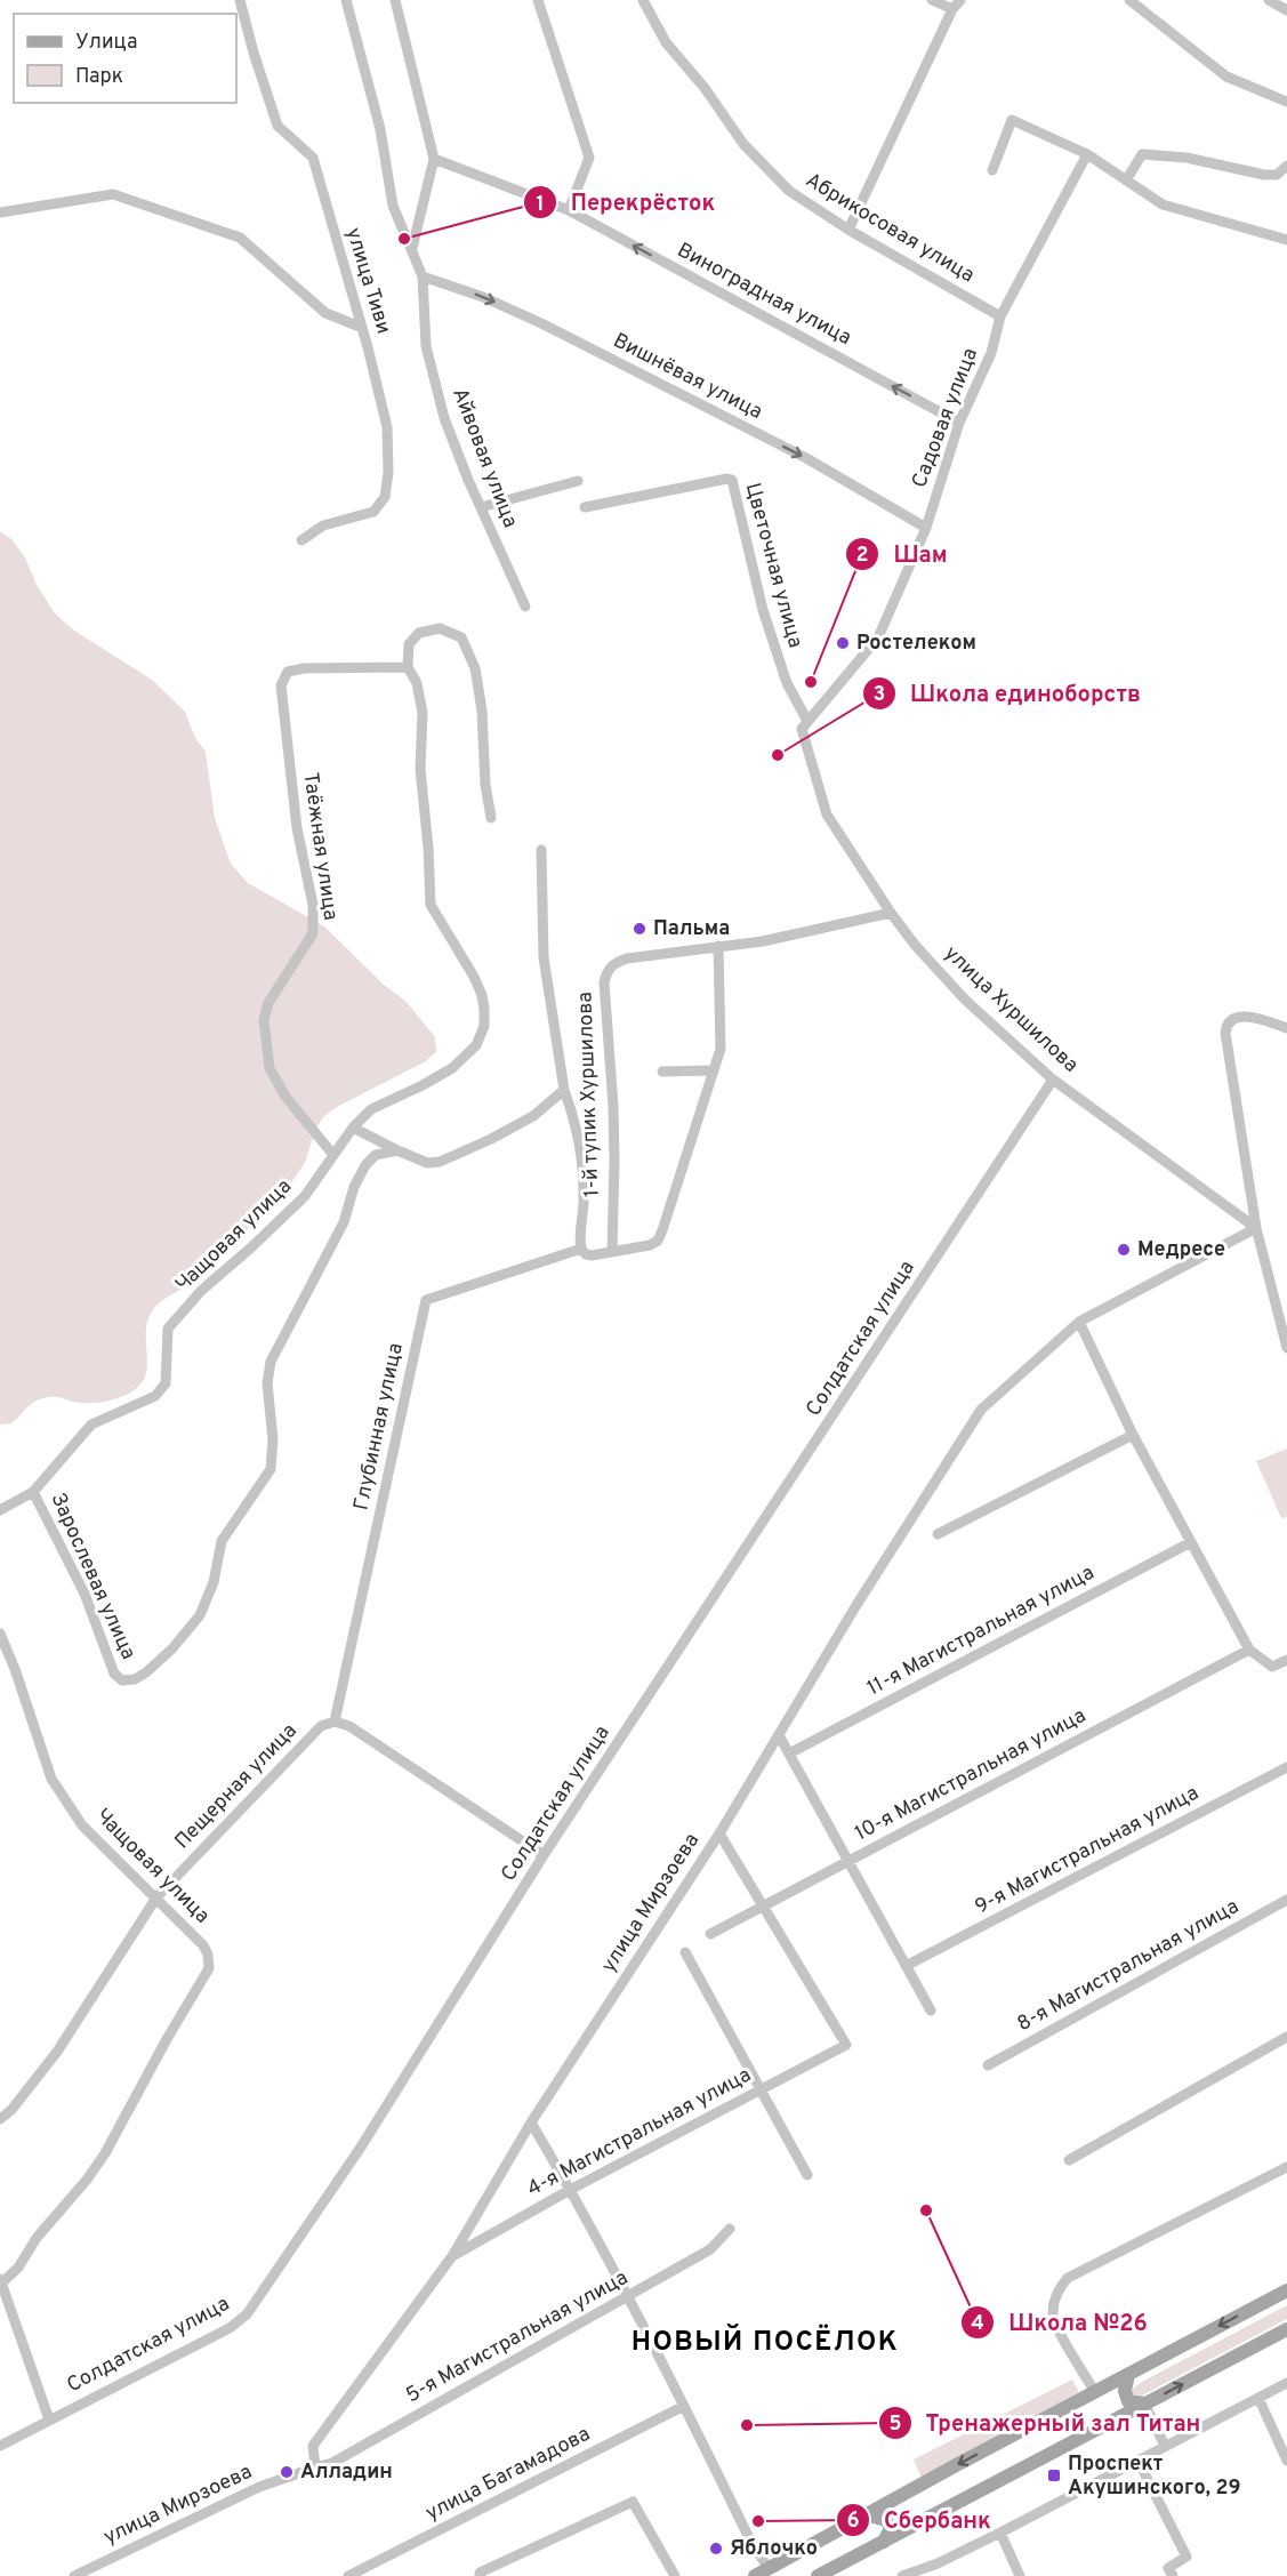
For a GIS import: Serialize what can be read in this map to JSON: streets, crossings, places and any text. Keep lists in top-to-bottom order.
{
  "streets": {
    "street": [
      "Абрикосовая улица",
      "улица Тиви",
      "Виноградная улица",
      "Вишнёвая улица",
      "Садовая улица",
      "Айвовая улица",
      "Цветочная улица",
      "Таёжная улица",
      "улица Хуршилова",
      "1-й тупик Хуршилова",
      "Чащовая улица",
      "Солдатская улица",
      "Глубинная улица",
      "Зарослевая улица",
      "11-я Магистральная улица",
      "10-я Магистральная улица",
      "Пещерная улица",
      "9-я Магистральная улица",
      "улица Мирзоева",
      "8-я Магистральная улица",
      "4-я Магистральная улица",
      "5-я Магистральная улица",
      "улица Багамадова"
    ]
  },
  "crossings": [
    ["Абрикосовая улица", "Садовая улица"],
    ["Виноградная улица", "Садовая улица"],
    ["Вишнёвая улица", "Садовая улица"],
    ["Вишнёвая улица", "Айвовая улица"],
    ["Садовая улица", "Цветочная улица"],
    ["Садовая улица", "улица Хуршилова"],
    ["Цветочная улица", "улица Хуршилова"],
    ["Таёжная улица", "Чащовая улица"],
    ["улица Хуршилова", "1-й тупик Хуршилова"],
    ["улица Хуршилова", "Солдатская улица"],
    ["улица Хуршилова", "улица Мирзоева"],
    ["1-й тупик Хуршилова", "Глубинная улица"],
    ["Чащовая улица", "Зарослевая улица"],
    ["Чащовая улица", "Пещерная улица"],
    ["Глубинная улица", "Пещерная улица"],
    ["10-я Магистральная улица", "4-я Магистральная улица"],
    ["улица Мирзоева", "4-я Магистральная улица"],
    ["улица Мирзоева", "5-я Магистральная улица"]
  ],
  "one_way": ["Виноградная улица", "Вишнёвая улица"],
  "districts": ["НОВЫЙ ПОСЁЛОК"],
  "places": {
    "other": [
      "Перекрёсток",
      "Ростелеком",
      "Шам",
      "Школа единоборств",
      "Пальма",
      "Медресе",
      "Школа №26",
      "Тренажерный зал Титан",
      "Алладин",
      "Сбербанк",
      "Яблочко"
    ],
    "transit": ["Проспект Акушинского, 29"]
  },
  "legend": ["Улица", "Парк"]
}
